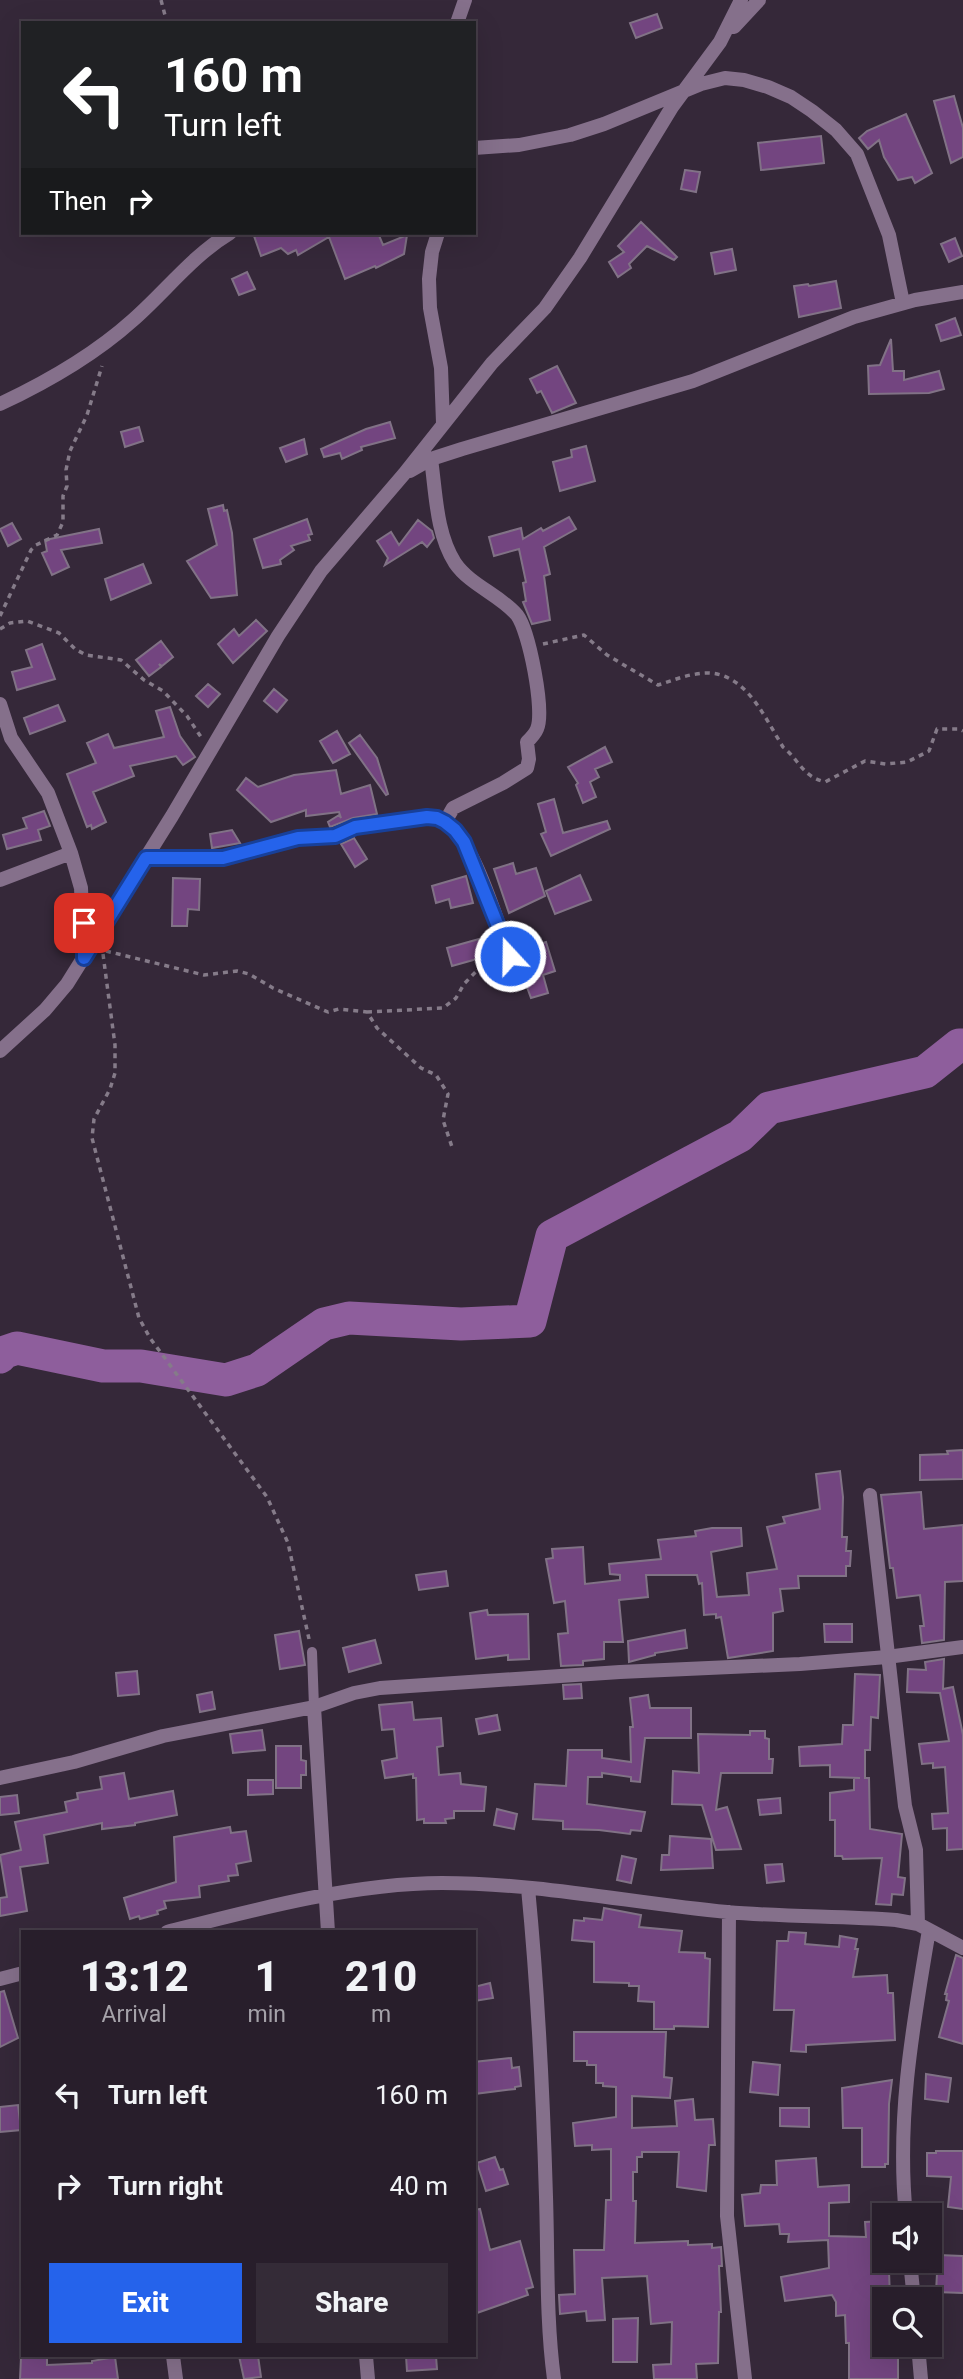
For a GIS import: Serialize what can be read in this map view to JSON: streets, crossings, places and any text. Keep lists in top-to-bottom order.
{
  "page": {
    "turn": ["160 m", "Turn left"],
    "then": "Then",
    "eta": [
      "13:12",
      "Arrival",
      "1",
      "min",
      "210",
      "m"
    ],
    "list": [
      {
        "name": "Turn left",
        "value": "160 m"
      },
      {
        "name": "Turn right",
        "value": "40 m"
      }
    ],
    "buttons": ["Exit", "Share"]
  }
}
